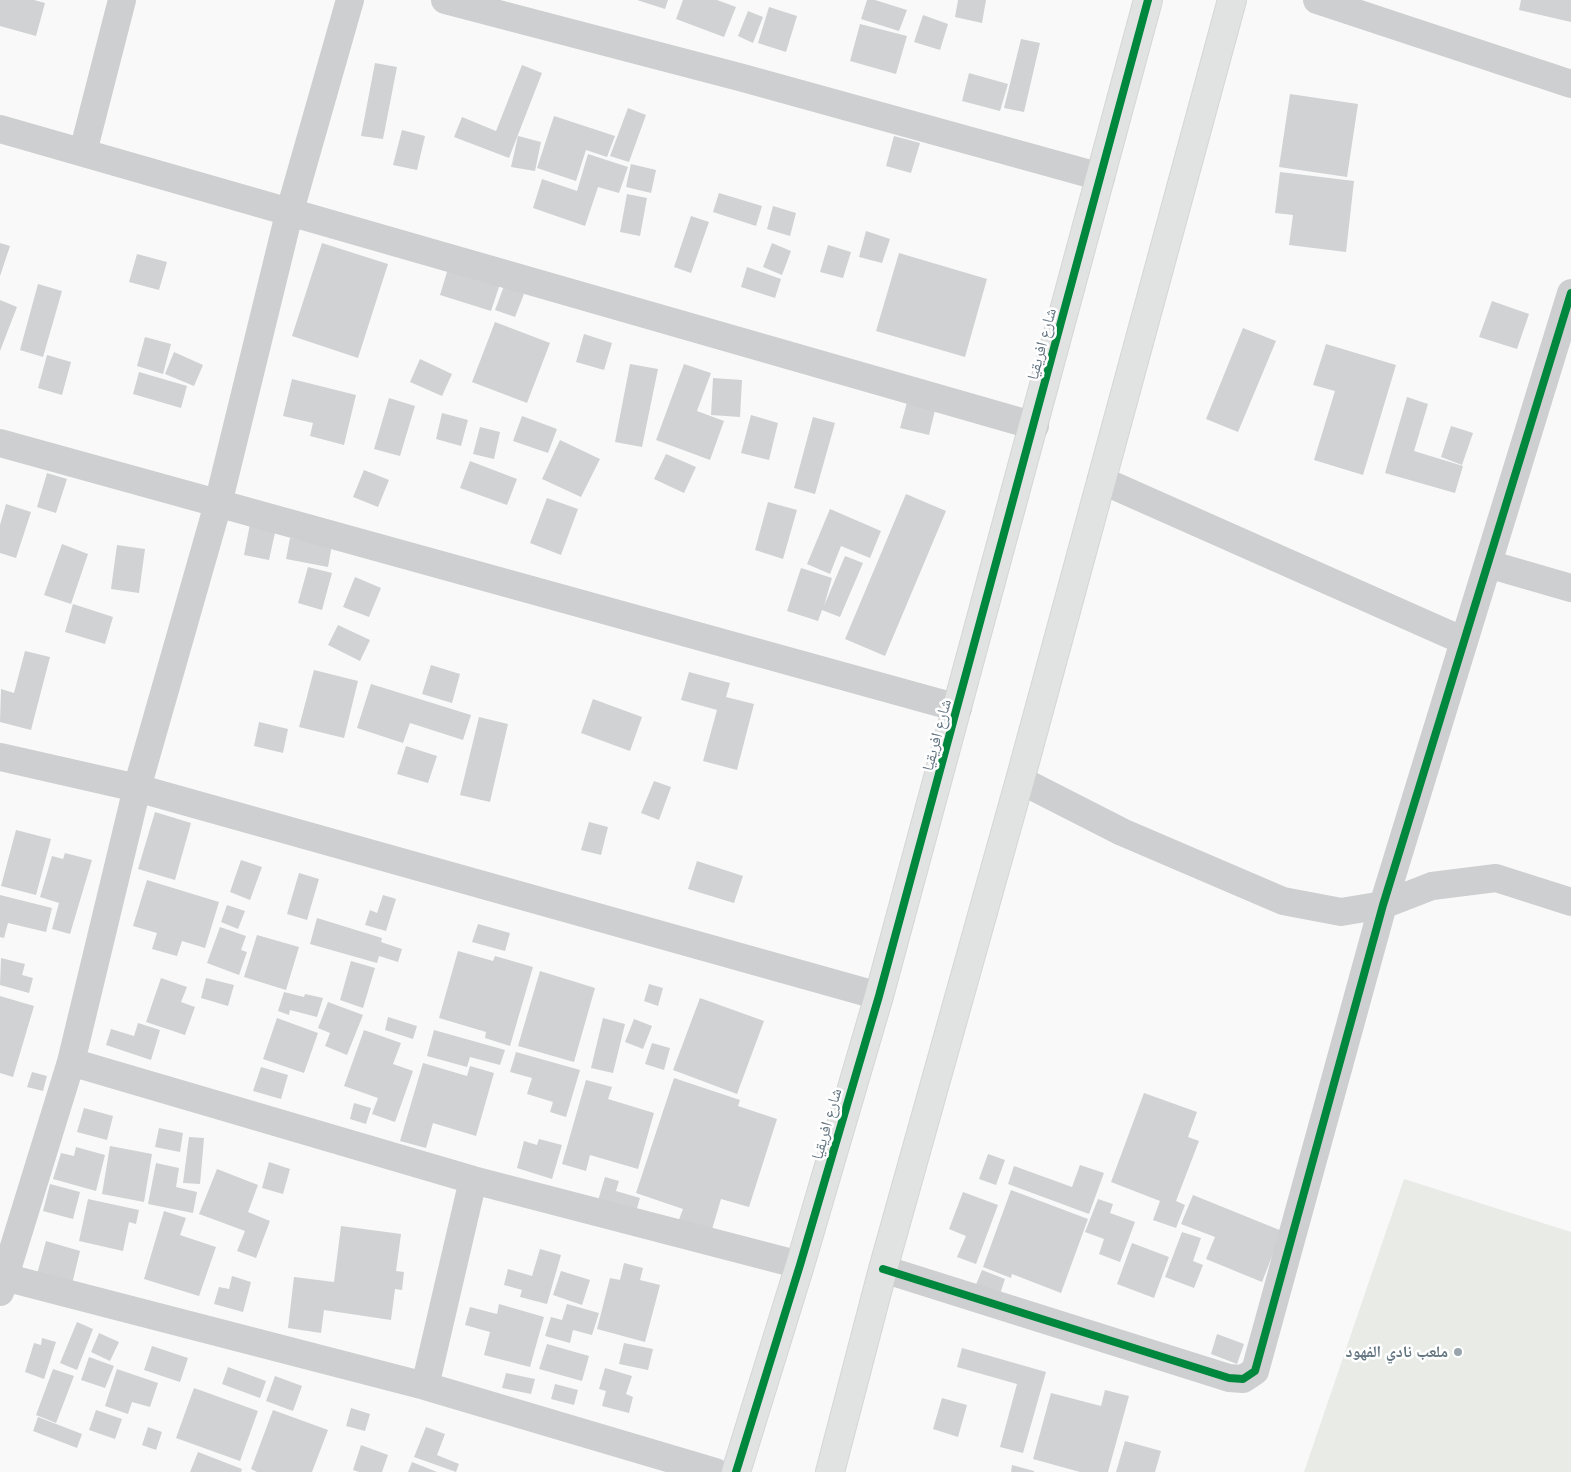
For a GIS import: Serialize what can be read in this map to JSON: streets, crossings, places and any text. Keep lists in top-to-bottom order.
{
  "streets": {
    "street": ["شارع افريقيا"]
  },
  "places": ["ملعب نادي الفهود"]
}
